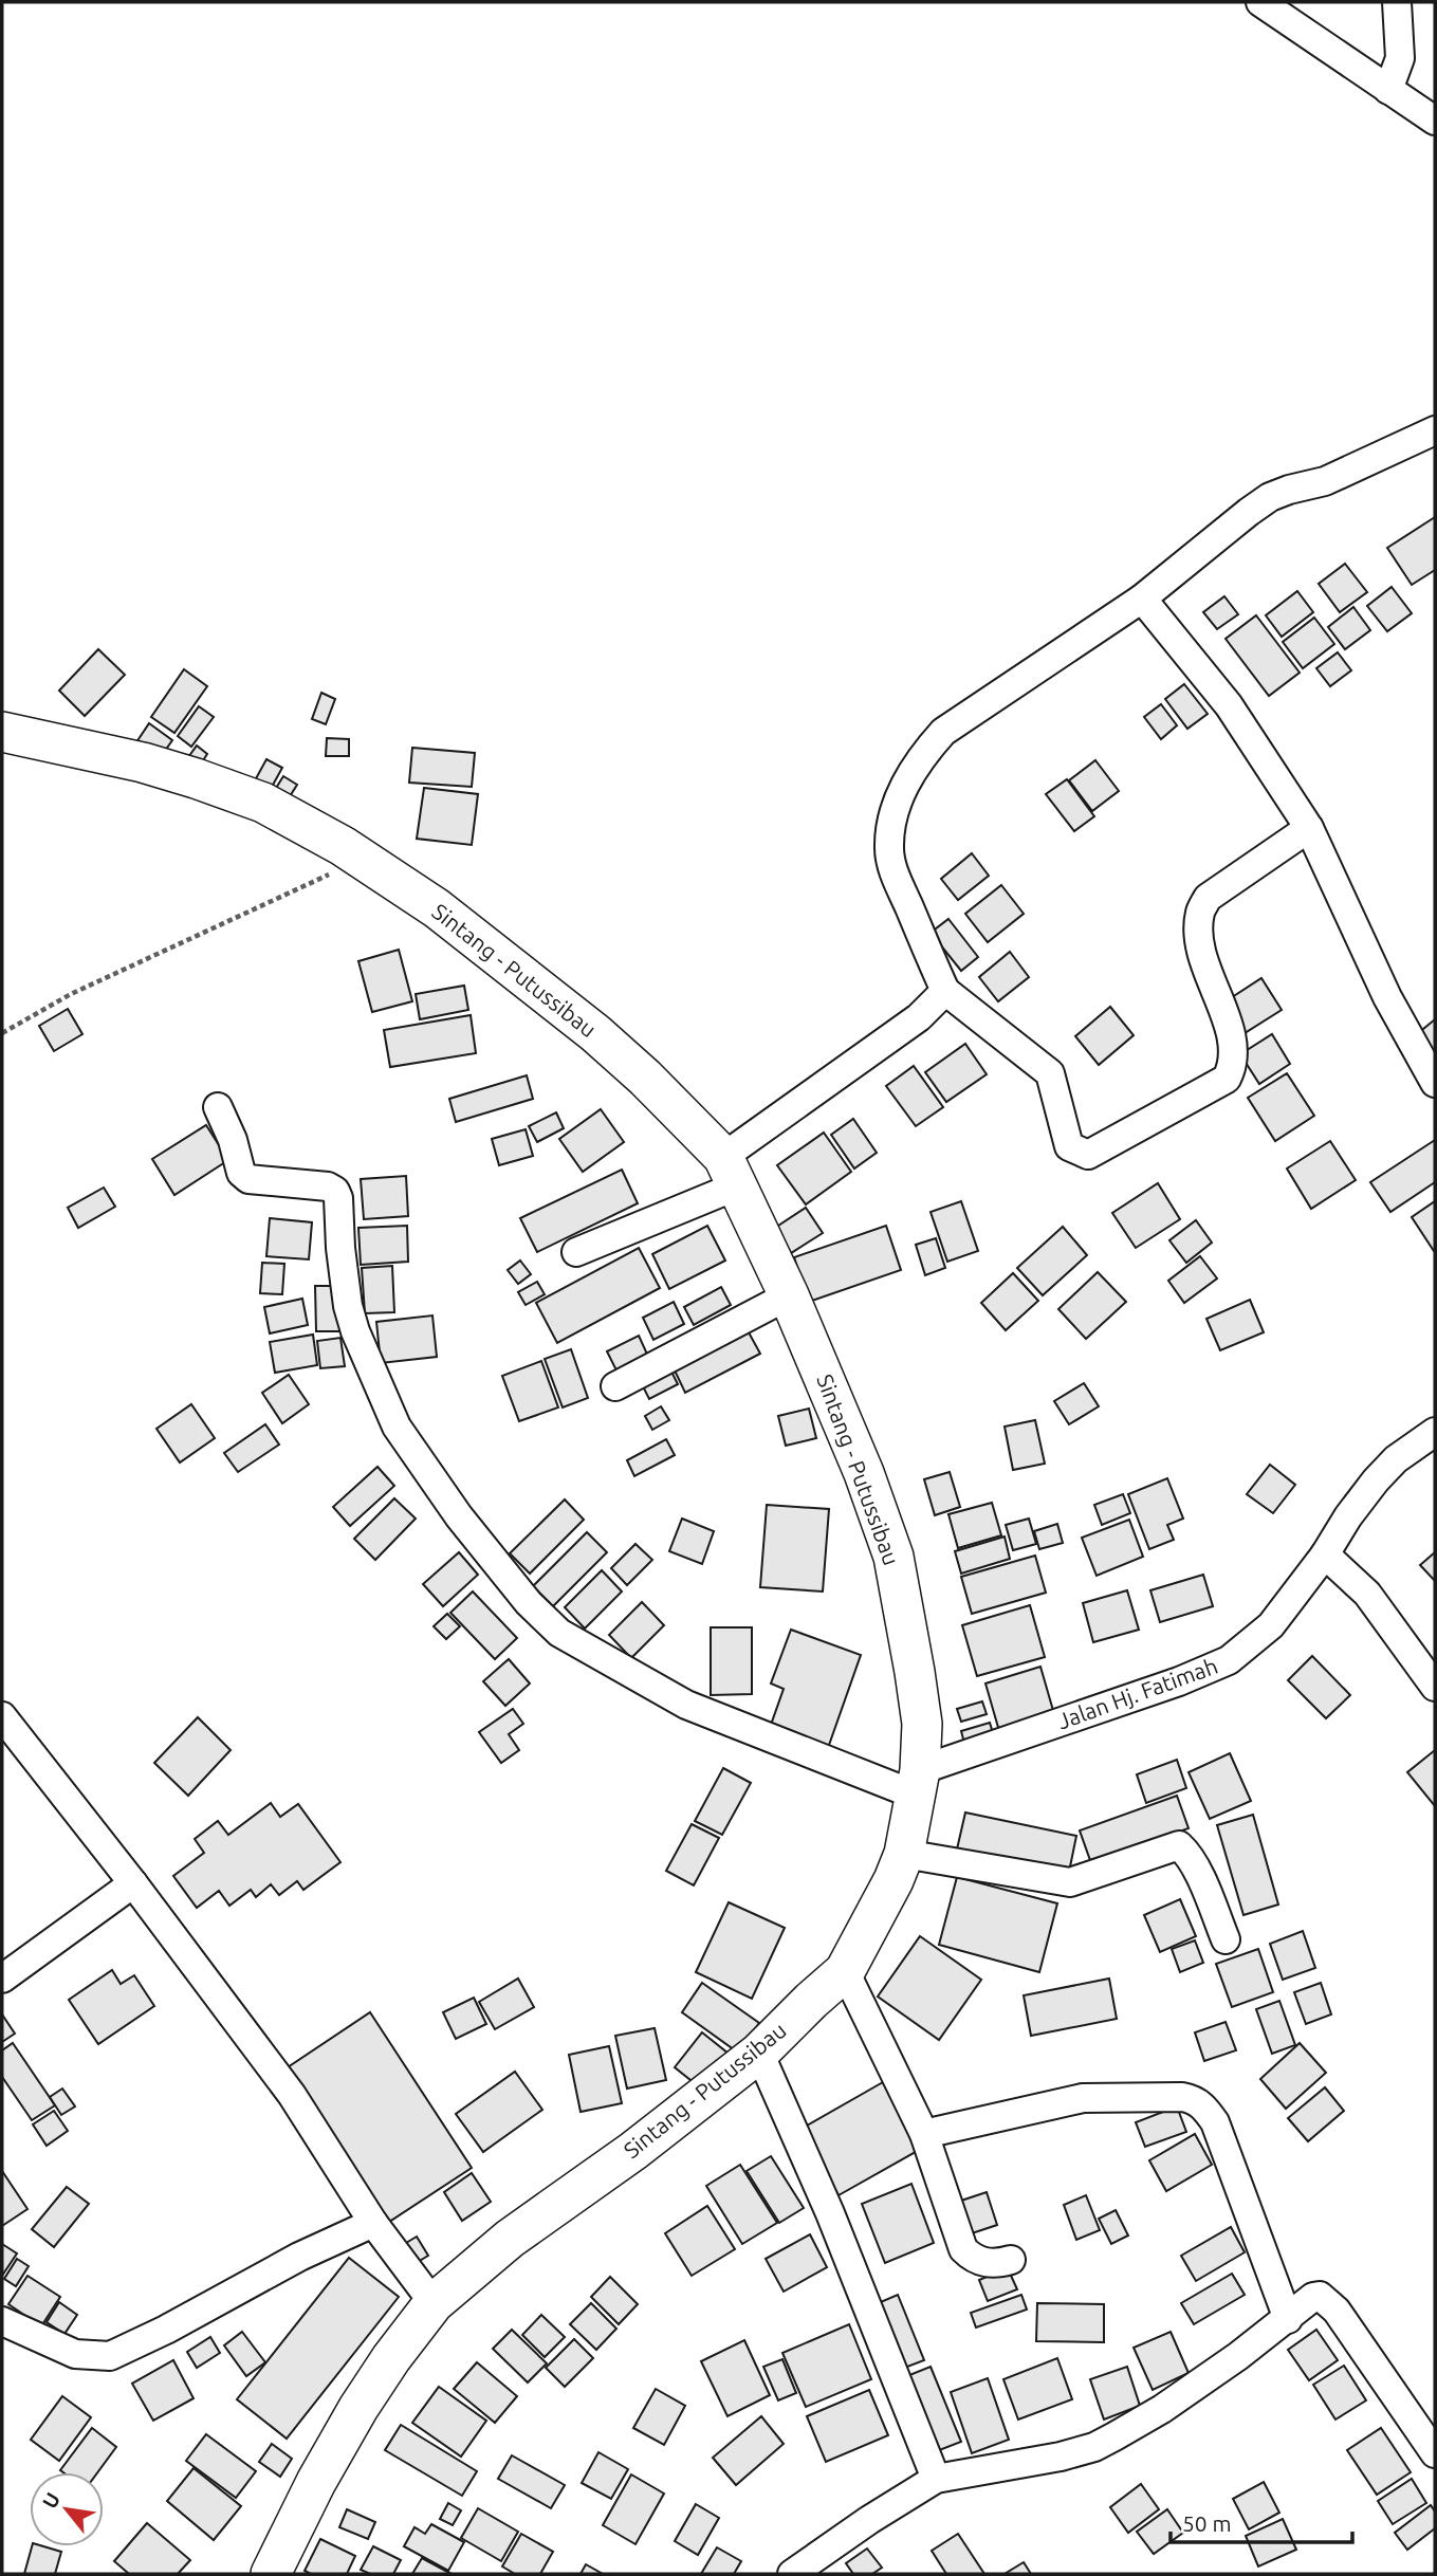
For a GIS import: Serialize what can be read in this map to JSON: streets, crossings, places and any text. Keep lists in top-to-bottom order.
{
  "streets": {
    "highway": ["Sintang - Putussibau"],
    "street": ["Jalan Hj. Fatimah"]
  },
  "crossings": [
    ["Sintang - Putussibau", "Jalan Hj. Fatimah"]
  ],
  "scale_bar": "50 m",
  "north": "top left"
}
